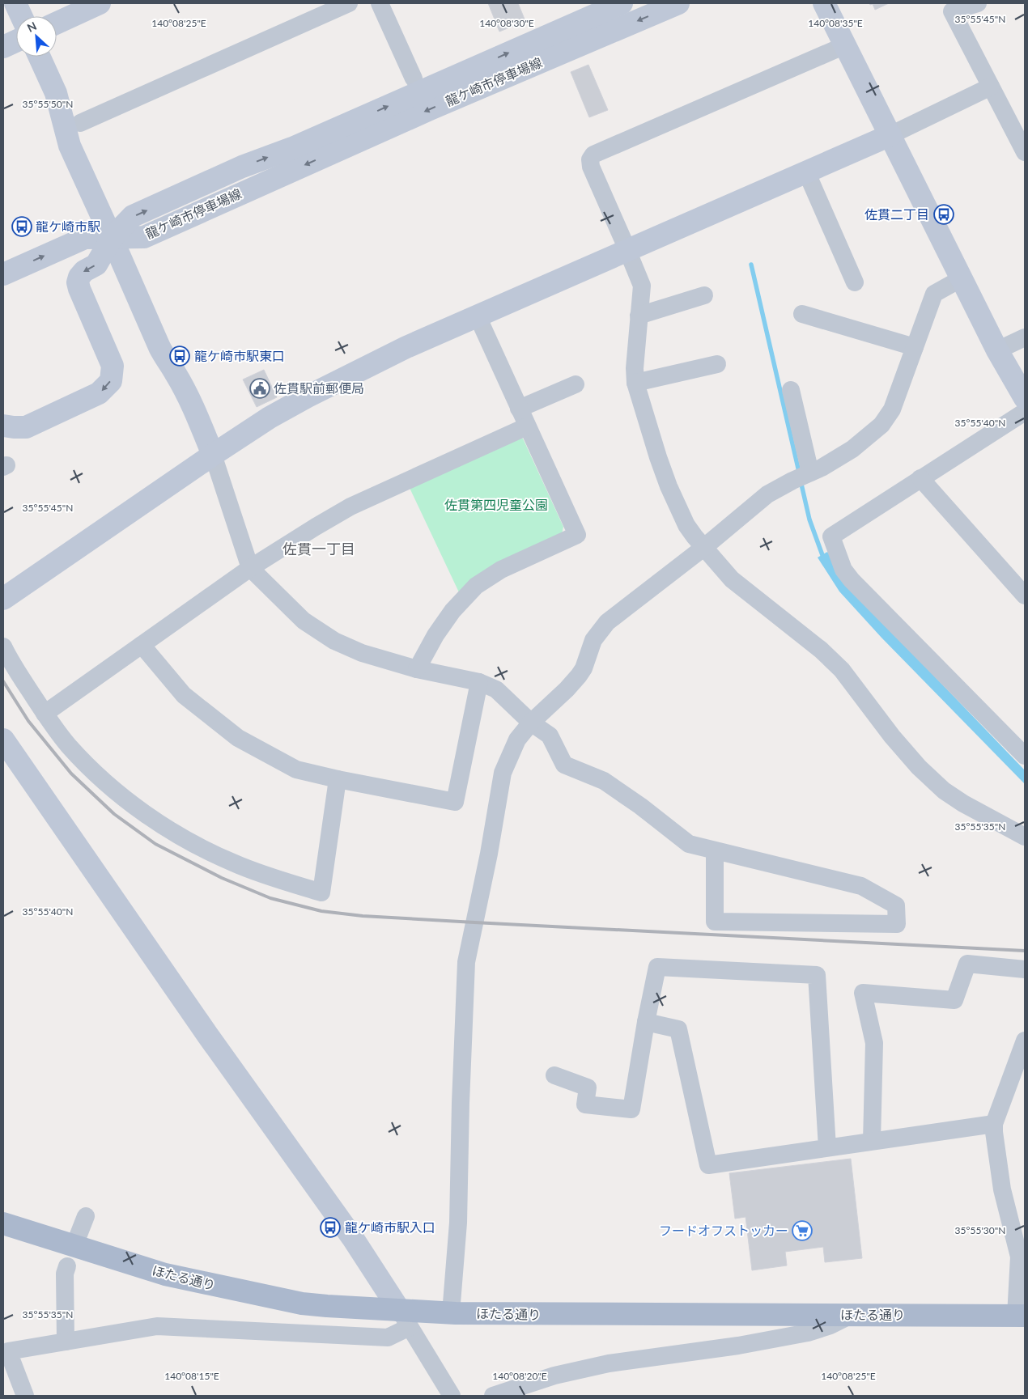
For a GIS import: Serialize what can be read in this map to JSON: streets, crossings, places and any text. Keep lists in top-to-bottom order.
{
  "streets": {
    "main road": ["ほたる通り"],
    "street": ["龍ケ崎市停車場線"]
  },
  "districts": ["佐貫一丁目"],
  "parks": ["佐貫第四児童公園"],
  "places": {
    "bus stop": [
      "佐貫二丁目",
      "龍ケ崎市駅",
      "龍ケ崎市駅東口",
      "龍ケ崎市駅入口"
    ],
    "public building": ["佐貫駅前郵便局"],
    "supermarket": ["フードオフストッカー"]
  },
  "north": "top left",
  "coordinates": [
    "35°55'45\"N",
    "140°08'25\"E",
    "140°08'30\"E",
    "140°08'35\"E",
    "35°55'50\"N",
    "35°55'40\"N",
    "35°55'35\"N",
    "35°55'30\"N",
    "140°08'15\"E",
    "140°08'20\"E"
  ]
}
